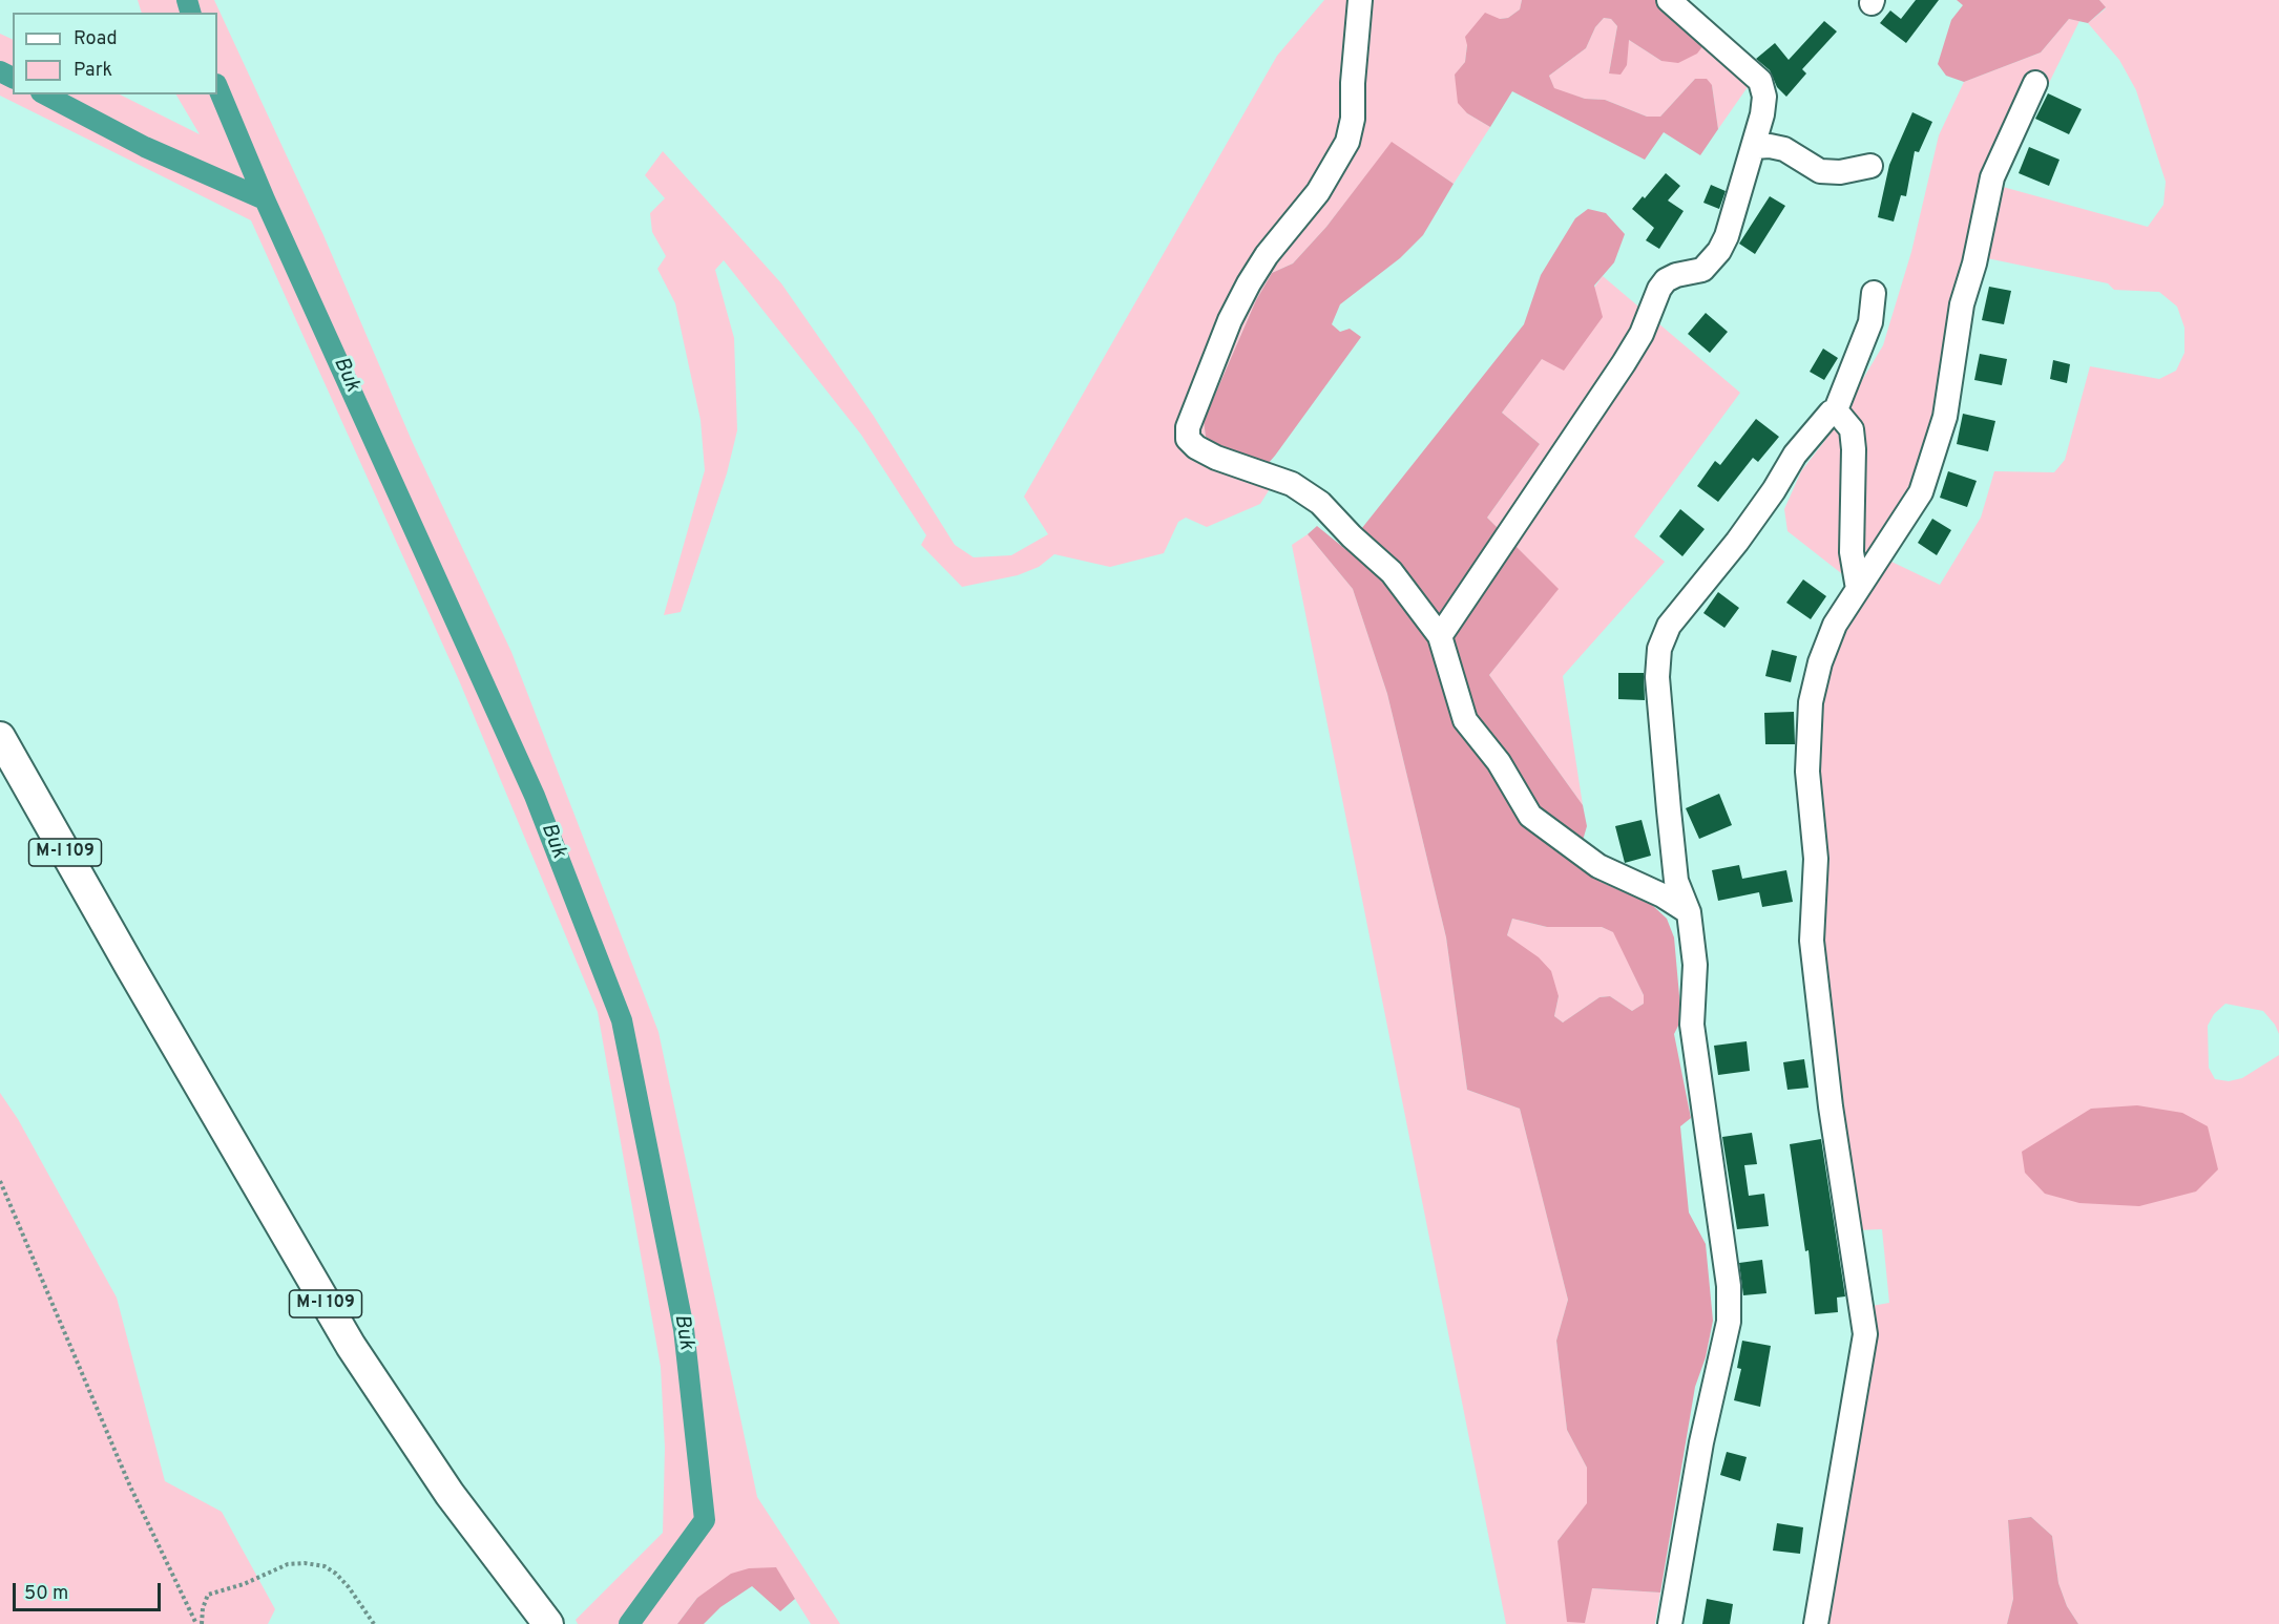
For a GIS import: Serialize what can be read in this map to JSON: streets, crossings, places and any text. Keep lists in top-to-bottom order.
{
  "streets": {
    "main road": ["M-I 109"]
  },
  "water": ["Buk"],
  "legend": ["Road", "Park"],
  "scale_bar": "50 m"
}
